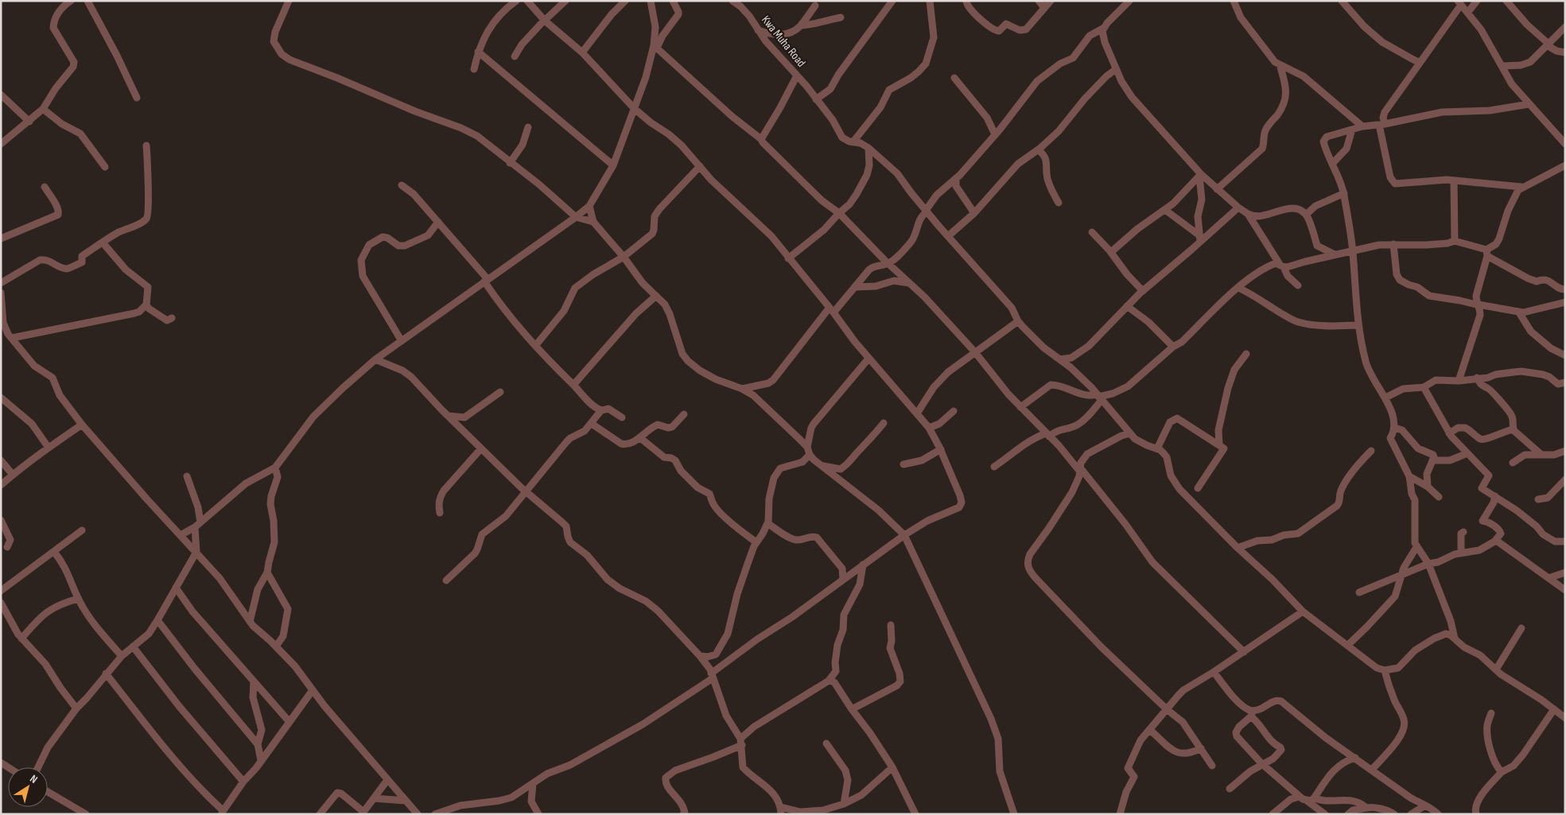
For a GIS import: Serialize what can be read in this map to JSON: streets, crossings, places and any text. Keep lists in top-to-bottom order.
{
  "streets": {
    "street": ["Kwa Muha Road"]
  },
  "north": "top right"
}
